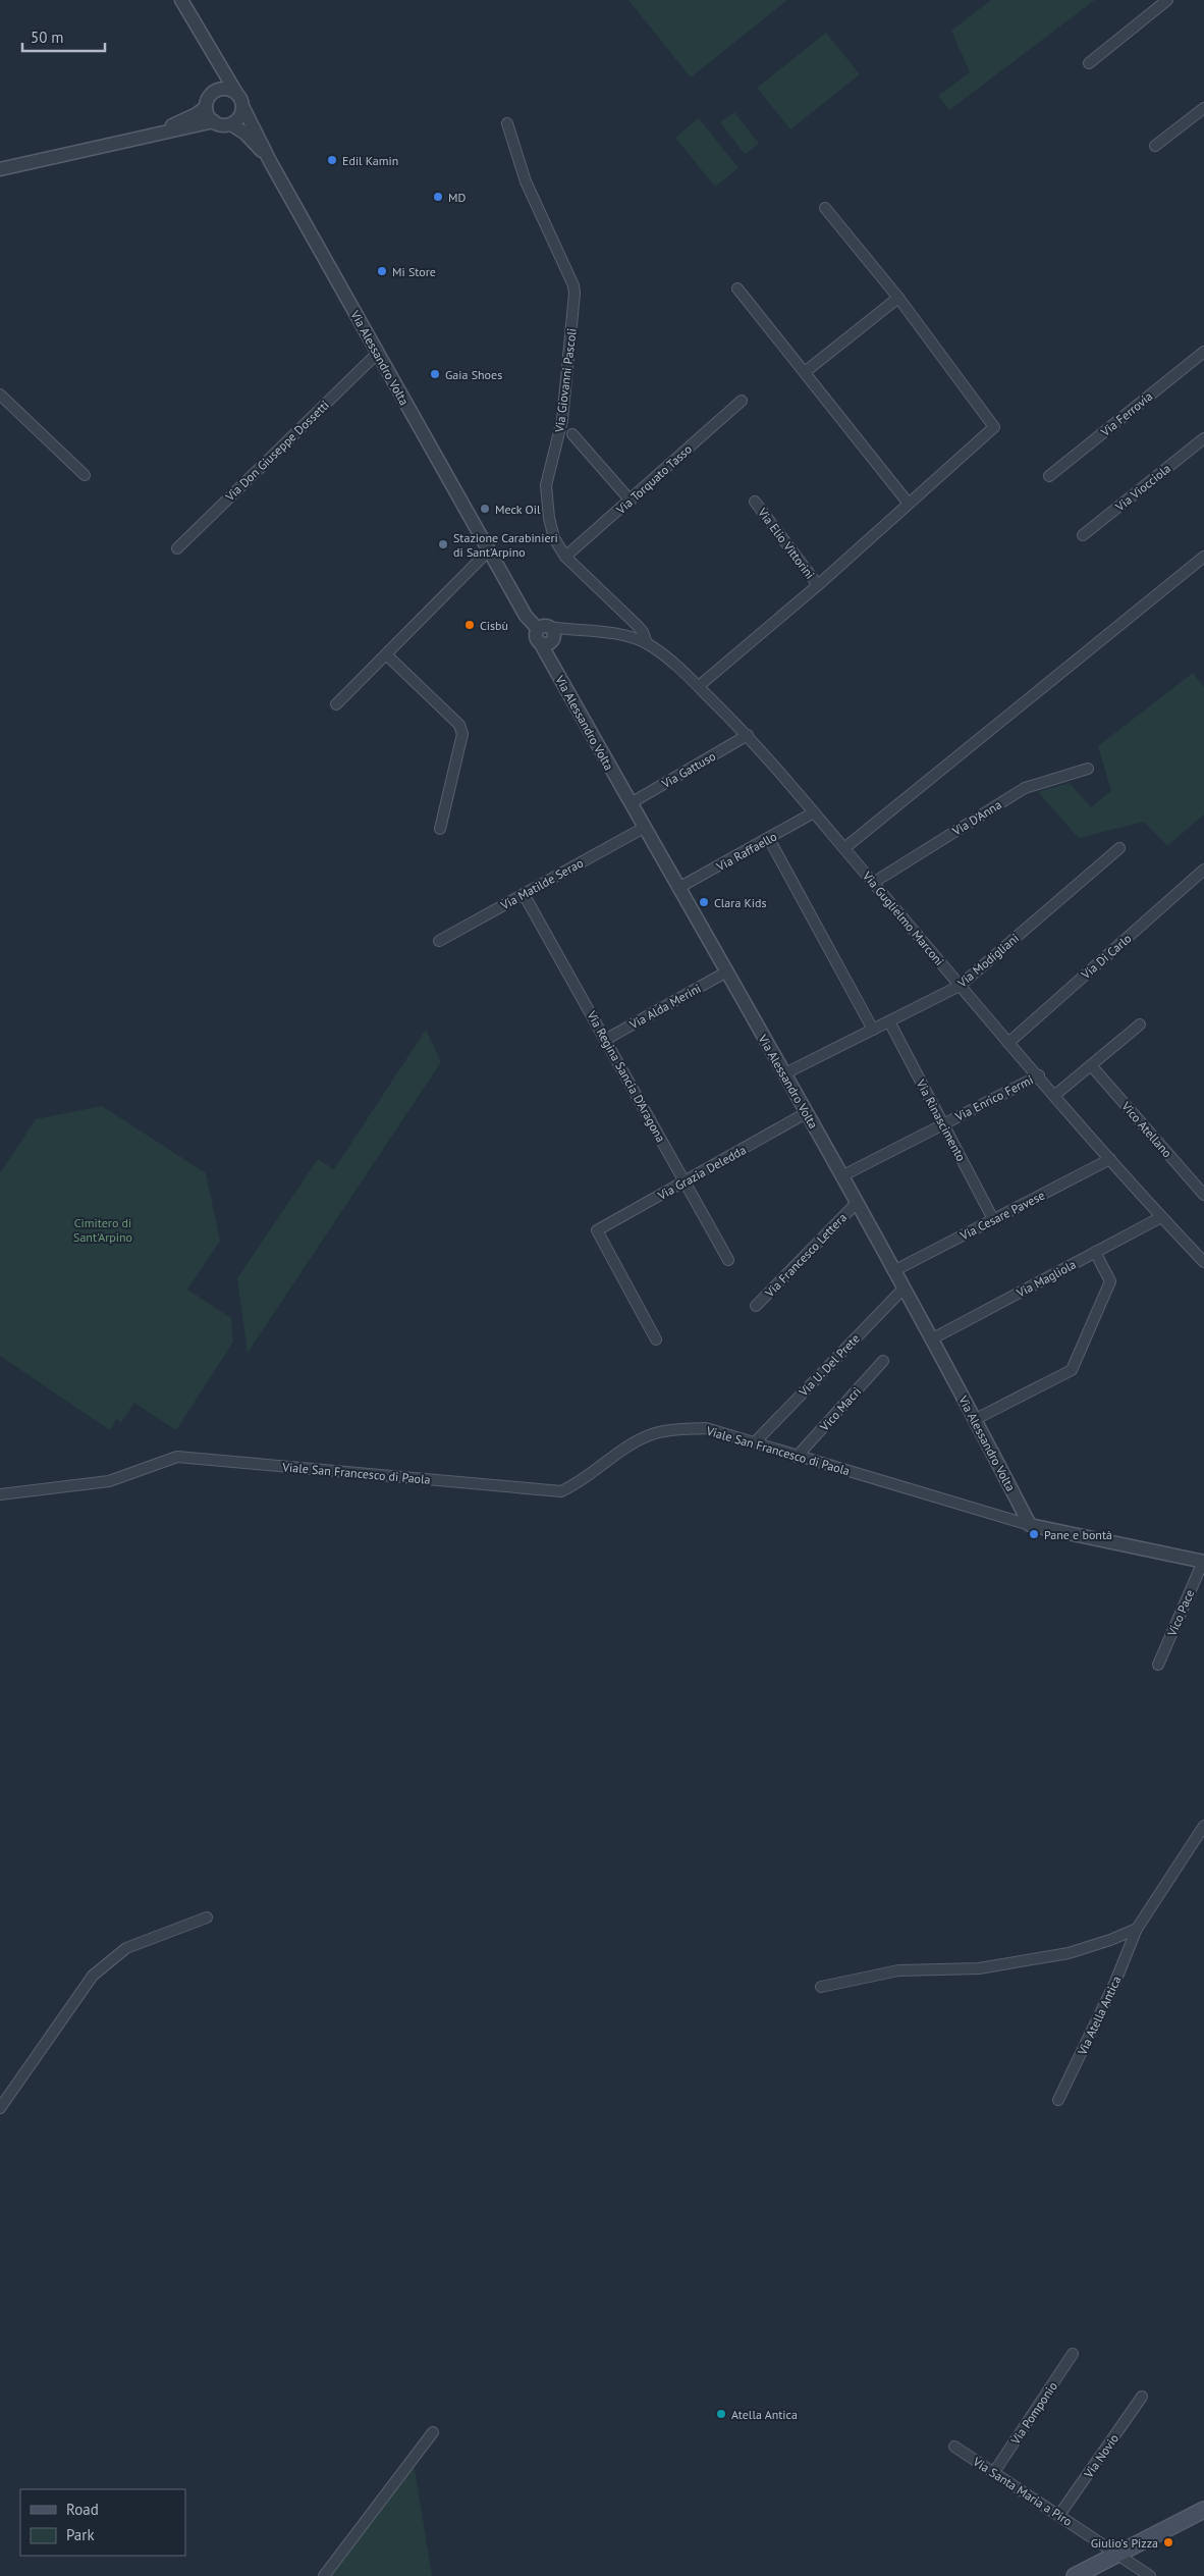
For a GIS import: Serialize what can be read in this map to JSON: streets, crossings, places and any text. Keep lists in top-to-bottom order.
{
  "streets": {
    "street": [
      "Via Alessandro Volta",
      "Via Giovanni Pascoli",
      "Via Ferrovia",
      "Via Don Giuseppe Dossetti",
      "Via Torquato Tasso",
      "Via Viocciola",
      "Via Elio Vittorini",
      "Via Gattuso",
      "Via D'Anna",
      "Via Raffaello",
      "Via Matilde Serao",
      "Via Guglielmo Marconi",
      "Via Di Carlo",
      "Via Modigliani",
      "Via Alda Merini",
      "Via Regina Sancia D'Aragona",
      "Via Enrico Fermi",
      "Via Rinascimento",
      "Vico Atellano",
      "Via Grazia Deledda",
      "Via Cesare Pavese",
      "Via Francesco Lettera",
      "Via Magliola",
      "Via U. Del Prete",
      "Vico Macrì",
      "Viale San Francesco di Paola",
      "Vico Pace",
      "Via Atella Antica",
      "Via Pomponio",
      "Via Novio",
      "Via Santa Maria a Piro"
    ]
  },
  "crossings": [
    ["Via Alessandro Volta", "Via Don Giuseppe Dossetti"],
    ["Via Alessandro Volta", "Via Gattuso"],
    ["Via Alessandro Volta", "Via Raffaello"],
    ["Via Alessandro Volta", "Via Matilde Serao"],
    ["Via Alessandro Volta", "Via Guglielmo Marconi"],
    ["Via Alessandro Volta", "Via Modigliani"],
    ["Via Alessandro Volta", "Via Alda Merini"],
    ["Via Alessandro Volta", "Via Enrico Fermi"],
    ["Via Alessandro Volta", "Via Grazia Deledda"],
    ["Via Alessandro Volta", "Via Cesare Pavese"],
    ["Via Alessandro Volta", "Via Francesco Lettera"],
    ["Via Alessandro Volta", "Via Magliola"],
    ["Via Alessandro Volta", "Via U. Del Prete"],
    ["Via Alessandro Volta", "Viale San Francesco di Paola"],
    ["Via Giovanni Pascoli", "Via Torquato Tasso"],
    ["Via Giovanni Pascoli", "Via Guglielmo Marconi"],
    ["Via Gattuso", "Via Guglielmo Marconi"],
    ["Via D'Anna", "Via Guglielmo Marconi"],
    ["Via Raffaello", "Via Guglielmo Marconi"],
    ["Via Matilde Serao", "Via Regina Sancia D'Aragona"],
    ["Via Guglielmo Marconi", "Via Di Carlo"],
    ["Via Guglielmo Marconi", "Via Modigliani"],
    ["Via Guglielmo Marconi", "Via Enrico Fermi"],
    ["Via Guglielmo Marconi", "Via Cesare Pavese"],
    ["Via Guglielmo Marconi", "Via Magliola"],
    ["Via Modigliani", "Via Rinascimento"],
    ["Via Alda Merini", "Via Regina Sancia D'Aragona"],
    ["Via Regina Sancia D'Aragona", "Via Grazia Deledda"],
    ["Via Enrico Fermi", "Via Rinascimento"],
    ["Via Rinascimento", "Via Cesare Pavese"],
    ["Via U. Del Prete", "Viale San Francesco di Paola"],
    ["Vico Macrì", "Viale San Francesco di Paola"],
    ["Viale San Francesco di Paola", "Vico Pace"],
    ["Via Pomponio", "Via Santa Maria a Piro"],
    ["Via Novio", "Via Santa Maria a Piro"]
  ],
  "parks": ["Cimitero di Sant'Arpino"],
  "places": [
    "Edil Kamin",
    "MD",
    "Mi Store",
    "Gaia Shoes",
    "Meck Oil",
    "Stazione Carabinieri di Sant'Arpino",
    "Cisbù",
    "Clara Kids",
    "Pane e bontà",
    "Atella Antica",
    "Giulio's Pizza"
  ],
  "legend": ["Road", "Park"],
  "scale_bar": "50 m"
}
